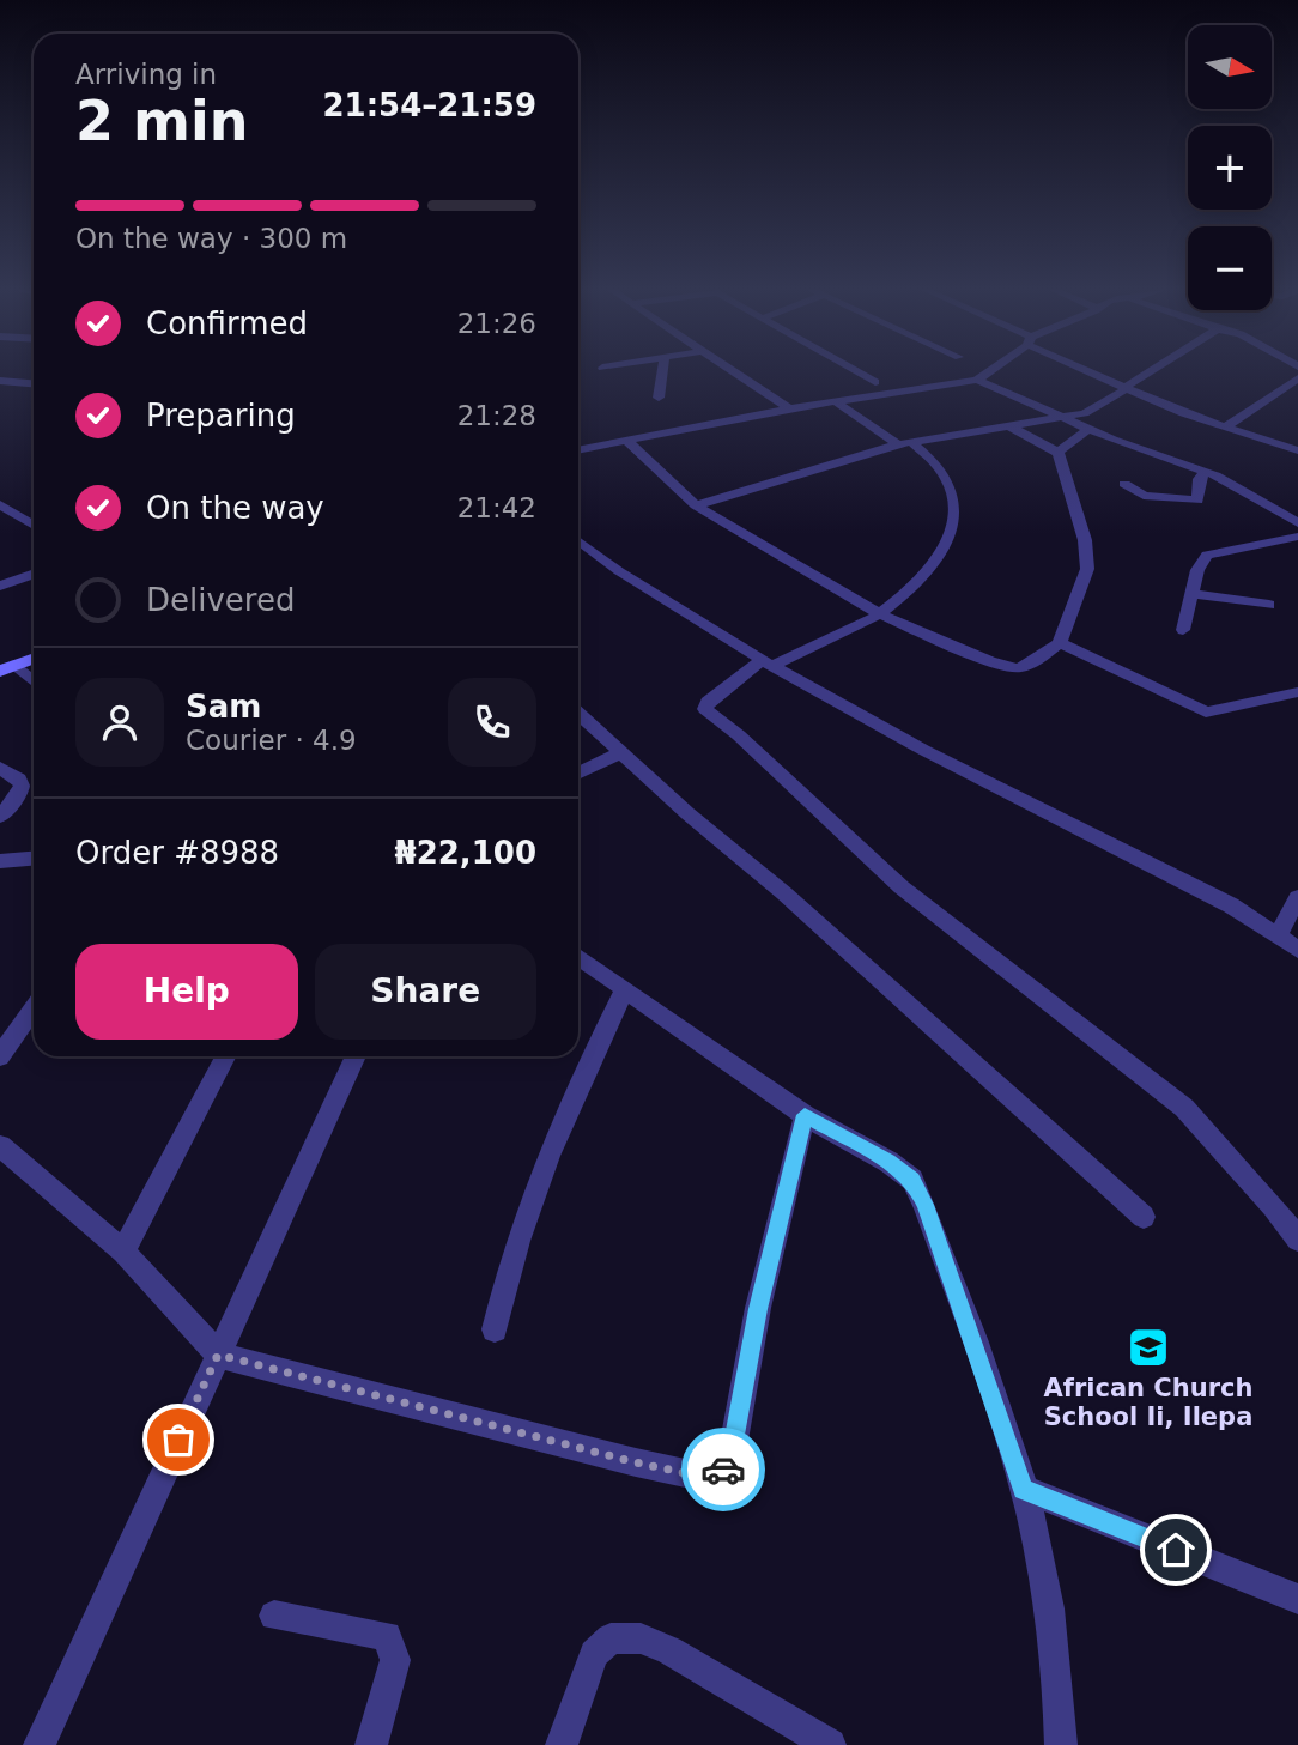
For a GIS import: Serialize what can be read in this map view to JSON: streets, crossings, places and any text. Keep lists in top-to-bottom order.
{
  "places": {
    "school or university": ["African Church School Ii, Ilepa"]
  },
  "north": "right",
  "page": {
    "map_buttons": ["+", "−"],
    "heading": ["2 min", "Arriving in", "21:54–21:59"],
    "panel": [
      "Sam",
      "Courier · 4.9",
      "Order #8988",
      "₦22,100"
    ],
    "bar": "On the way · 300 m",
    "list": [
      ["Confirmed", "21:26"],
      ["Preparing", "21:28"],
      ["On the way", "21:42"],
      "Delivered"
    ],
    "buttons": ["Help", "Share"]
  }
}
